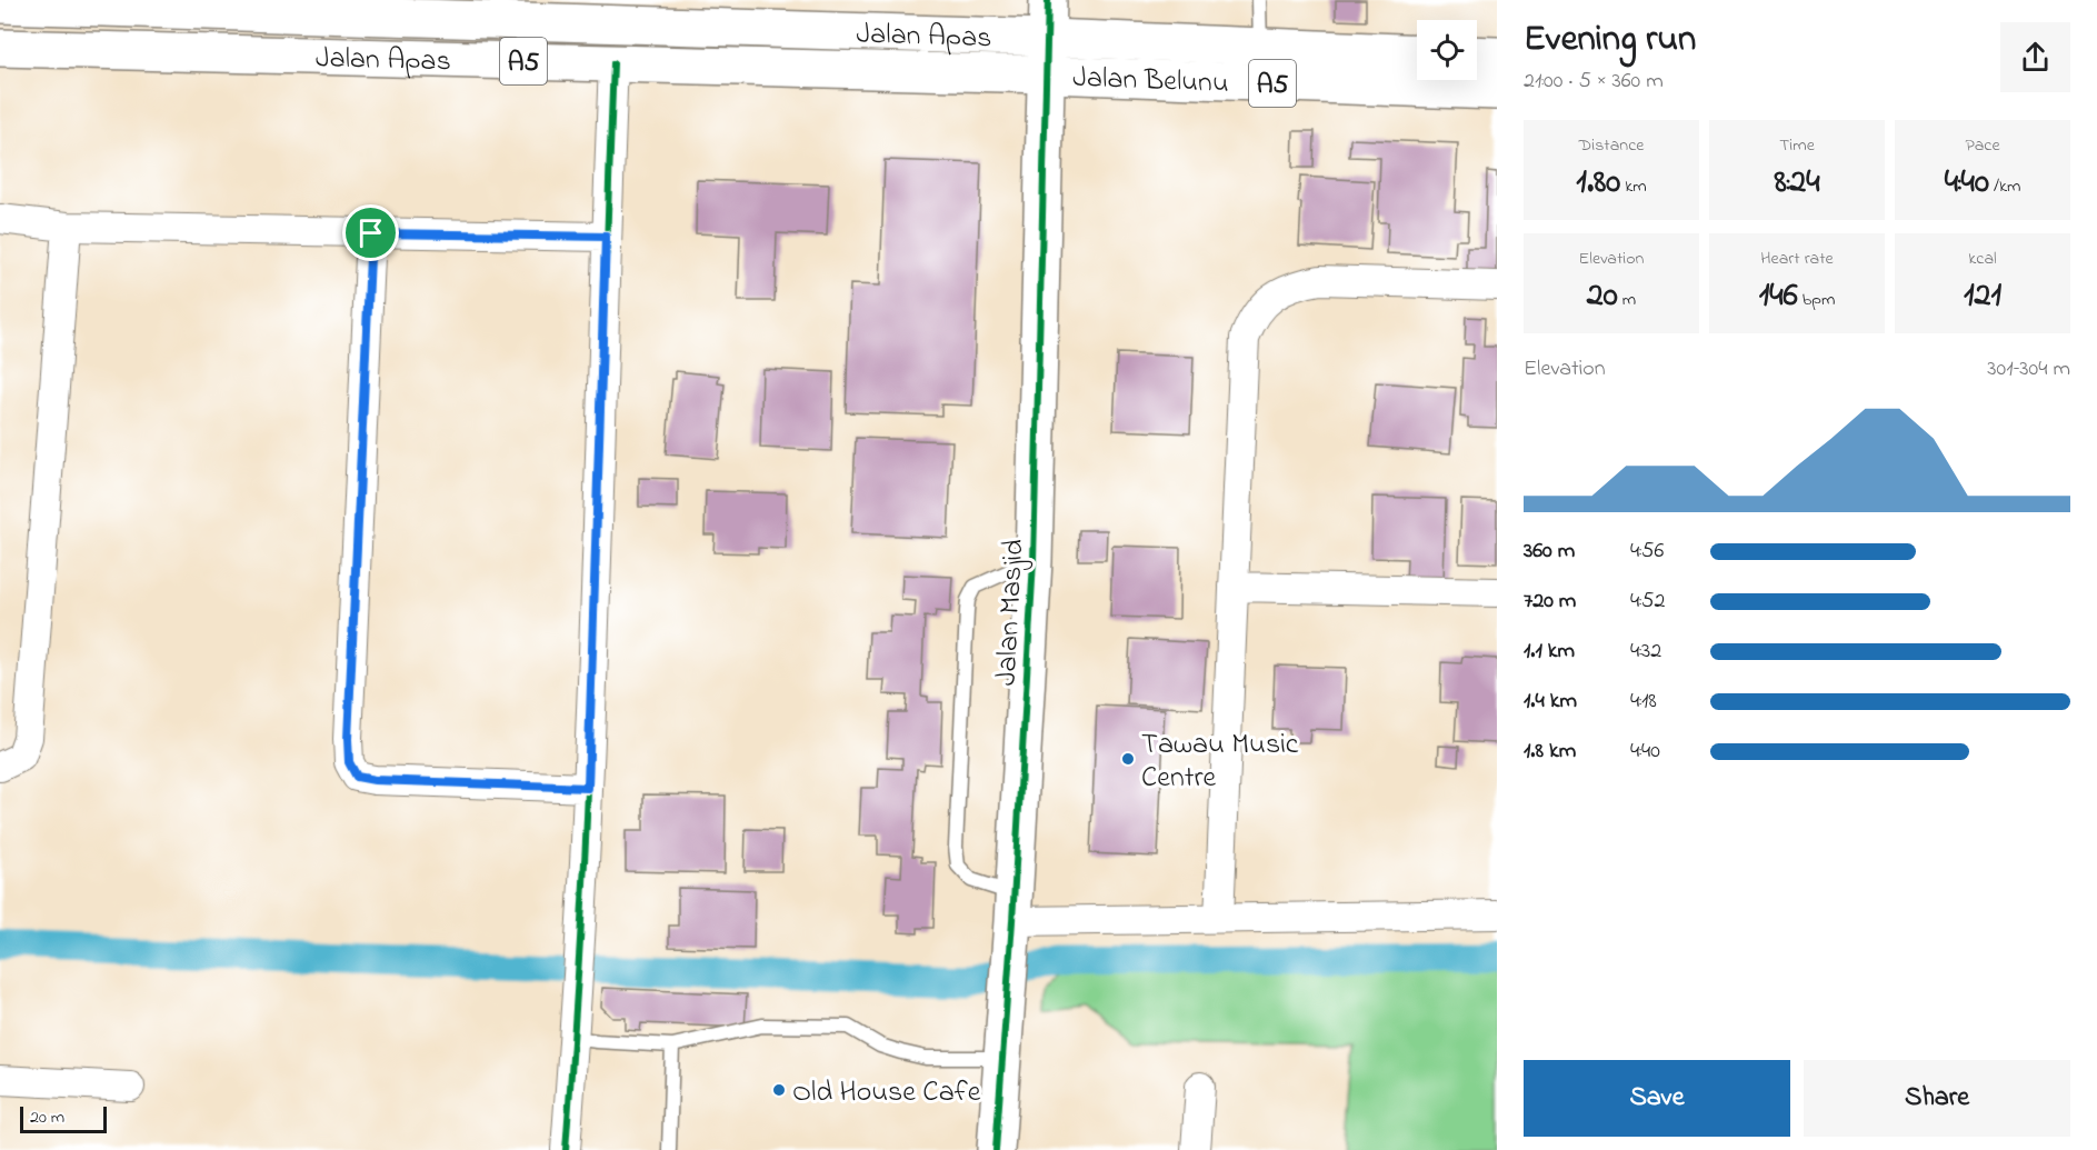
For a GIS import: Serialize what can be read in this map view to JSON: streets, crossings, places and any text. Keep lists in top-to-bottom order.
{
  "streets": {
    "main road": [
      "Jalan Apas",
      "A5",
      "Jalan Belunu",
      "Jalan Masjid"
    ]
  },
  "crossings": [
    ["Jalan Apas", "Jalan Belunu"],
    ["Jalan Apas", "Jalan Masjid"],
    ["Jalan Belunu", "Jalan Masjid"]
  ],
  "places": ["Tawau Music Centre", "Old House Cafe"],
  "scale_bar": "20 m",
  "page": {
    "heading": ["Evening run", "21:00 · 5 × 360 m"],
    "stats": [
      ["Distance", "1.80 km"],
      ["Time", "8:24"],
      ["Pace", "4:40 /km"],
      ["Elevation", "20 m"],
      ["Heart rate", "146 bpm"],
      ["kcal", "121"]
    ],
    "chart": ["Elevation", "301–304 m"],
    "list": [
      {
        "name": "360 m",
        "note": "4:56"
      },
      {
        "name": "720 m",
        "note": "4:52"
      },
      {
        "name": "1.1 km",
        "note": "4:32"
      },
      {
        "name": "1.4 km",
        "note": "4:18"
      },
      {
        "name": "1.8 km",
        "note": "4:40"
      }
    ],
    "buttons": ["Save", "Share"],
    "scale": "20 m"
  }
}
